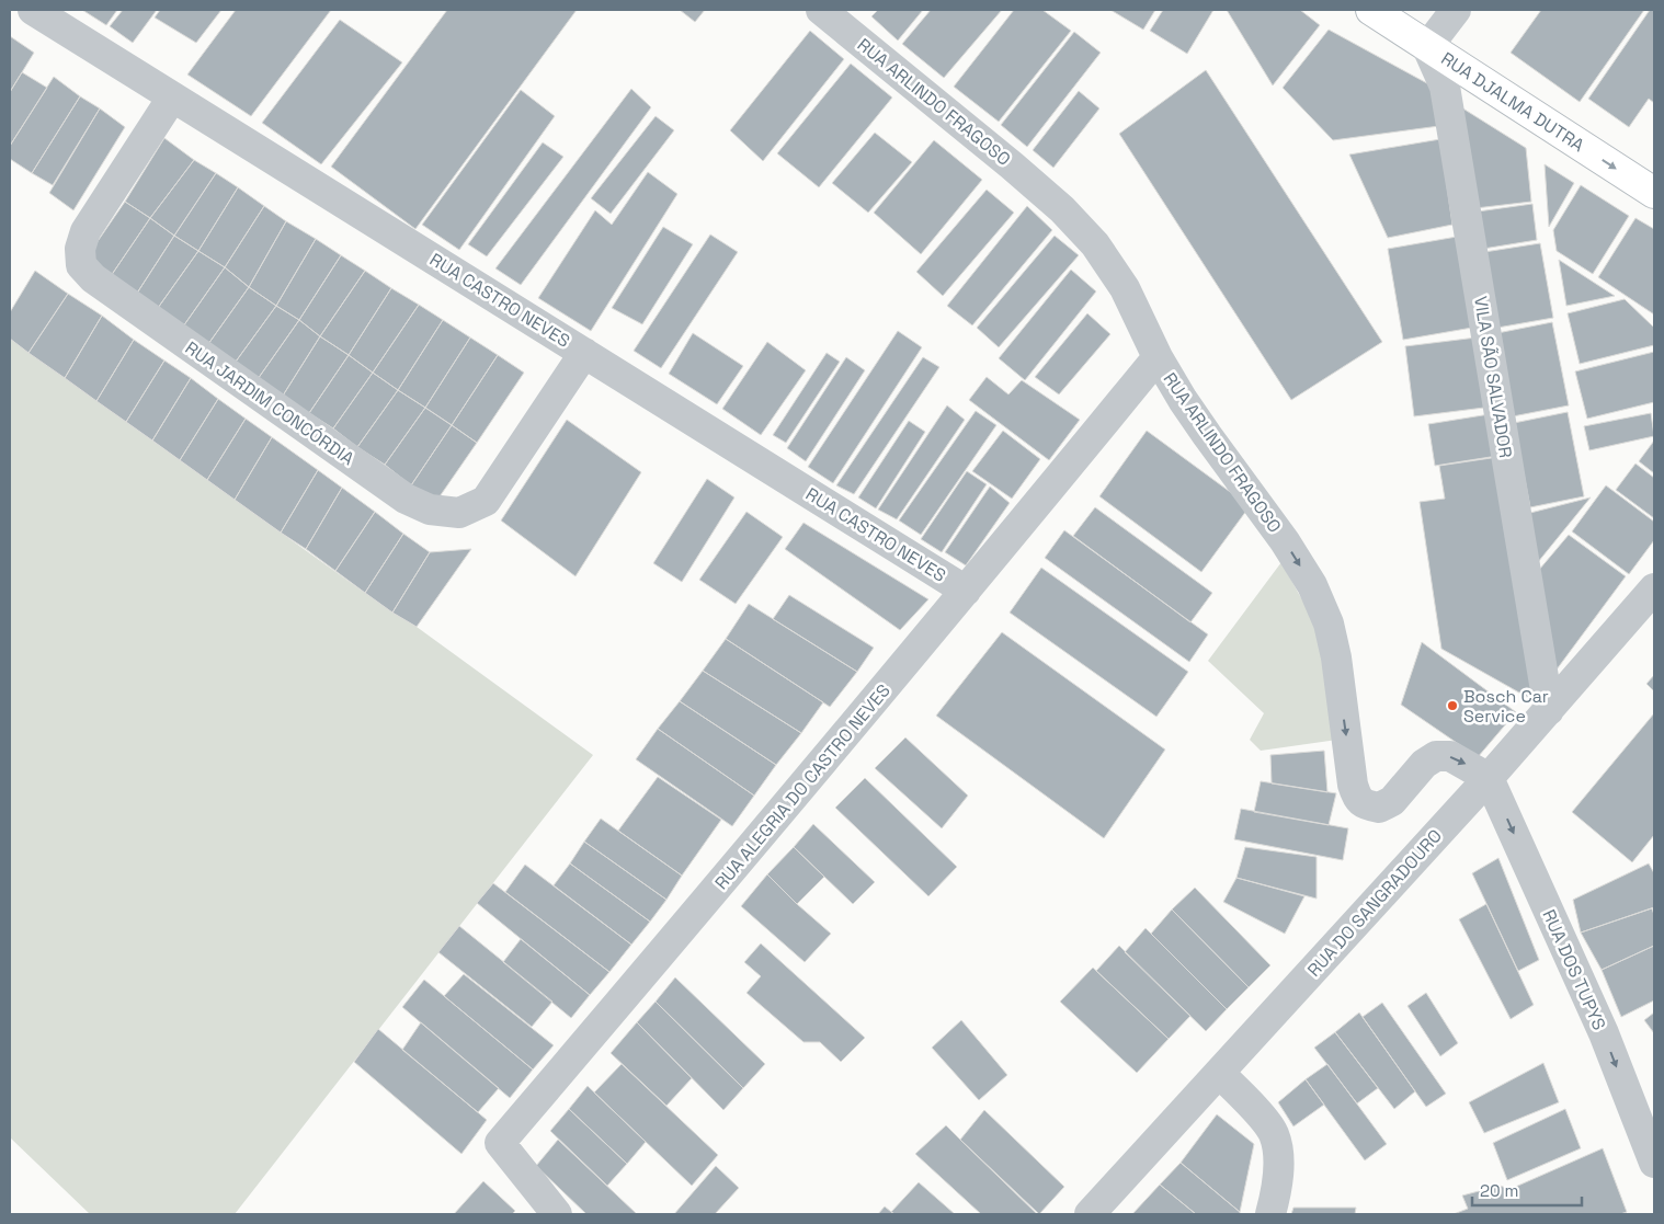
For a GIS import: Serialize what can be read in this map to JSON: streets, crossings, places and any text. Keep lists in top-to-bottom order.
{
  "streets": {
    "main road": ["RUA DJALMA DUTRA"],
    "street": [
      "RUA ARLINDO FRAGOSO",
      "RUA CASTRO NEVES",
      "VILA SÃO SALVADOR",
      "RUA JARDIM CONCÓRDIA",
      "RUA ALEGRIA DO CASTRO NEVES",
      "RUA DO SANGRADOURO",
      "RUA DOS TUPYS"
    ]
  },
  "crossings": [
    ["RUA ARLINDO FRAGOSO", "RUA ALEGRIA DO CASTRO NEVES"],
    ["RUA ARLINDO FRAGOSO", "RUA DO SANGRADOURO"],
    ["RUA ARLINDO FRAGOSO", "RUA DOS TUPYS"],
    ["RUA DJALMA DUTRA", "VILA SÃO SALVADOR"],
    ["RUA CASTRO NEVES", "RUA JARDIM CONCÓRDIA"],
    ["RUA CASTRO NEVES", "RUA ALEGRIA DO CASTRO NEVES"],
    ["VILA SÃO SALVADOR", "RUA DO SANGRADOURO"],
    ["RUA DO SANGRADOURO", "RUA DOS TUPYS"]
  ],
  "one_way": ["RUA ARLINDO FRAGOSO", "RUA DJALMA DUTRA", "RUA DOS TUPYS"],
  "places": ["Bosch Car Service"],
  "scale_bar": "20 m"
}
